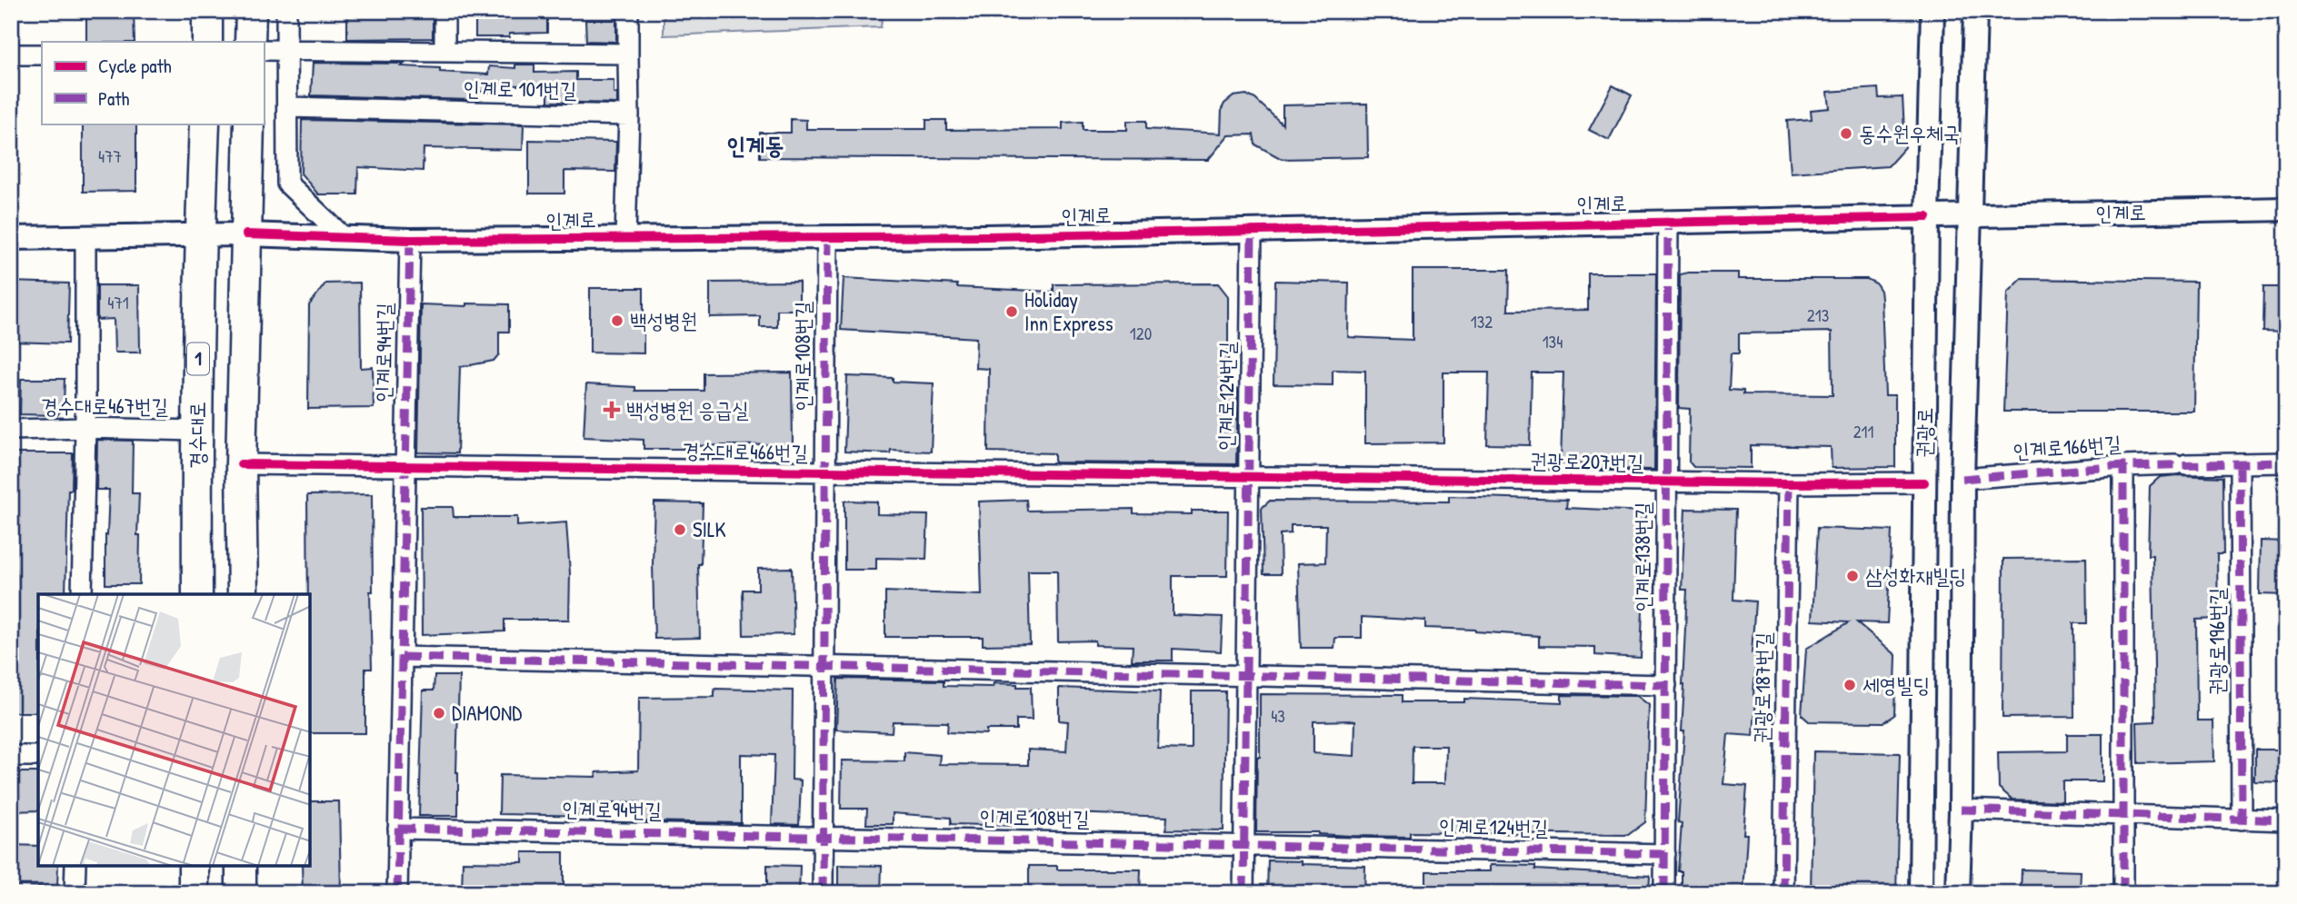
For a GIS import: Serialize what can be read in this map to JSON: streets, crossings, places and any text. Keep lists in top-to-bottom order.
{
  "streets": {
    "main road": ["1", "경수대로"],
    "street": [
      "인계로 101번길",
      "인계로",
      "인계로94번길",
      "인계로108번길",
      "인계로124번길",
      "경수대로467번길",
      "권광로",
      "인계로166번길",
      "경수대로466번길",
      "권광로207번길",
      "인계로138번길",
      "권광로196번길",
      "권광로187번길"
    ]
  },
  "crossings": [
    ["인계로", "인계로94번길"],
    ["인계로", "인계로108번길"],
    ["인계로", "인계로124번길"],
    ["인계로", "권광로"],
    ["인계로", "경수대로"],
    ["인계로", "인계로138번길"],
    ["인계로94번길", "인계로108번길"],
    ["인계로94번길", "경수대로466번길"],
    ["인계로108번길", "인계로124번길"],
    ["인계로108번길", "경수대로466번길"],
    ["인계로124번길", "경수대로466번길"],
    ["인계로124번길", "권광로207번길"],
    ["인계로124번길", "인계로138번길"],
    ["경수대로467번길", "경수대로"],
    ["권광로", "인계로166번길"],
    ["권광로", "권광로207번길"],
    ["인계로166번길", "권광로196번길"],
    ["경수대로466번길", "권광로207번길"],
    ["권광로207번길", "인계로138번길"],
    ["권광로207번길", "권광로187번길"]
  ],
  "districts": ["인계동"],
  "places": {
    "other": [
      "동수원우체국",
      "Holiday Inn Express",
      "백성병원",
      "SILK",
      "삼성화재빌딩",
      "세영빌딩",
      "DIAMOND"
    ],
    "health": ["백성병원 응급실"]
  },
  "house_numbers": [
    "477",
    "471",
    "213",
    "132",
    "120",
    "134",
    "211",
    "43"
  ],
  "legend": ["Cycle path", "Path"]
}
